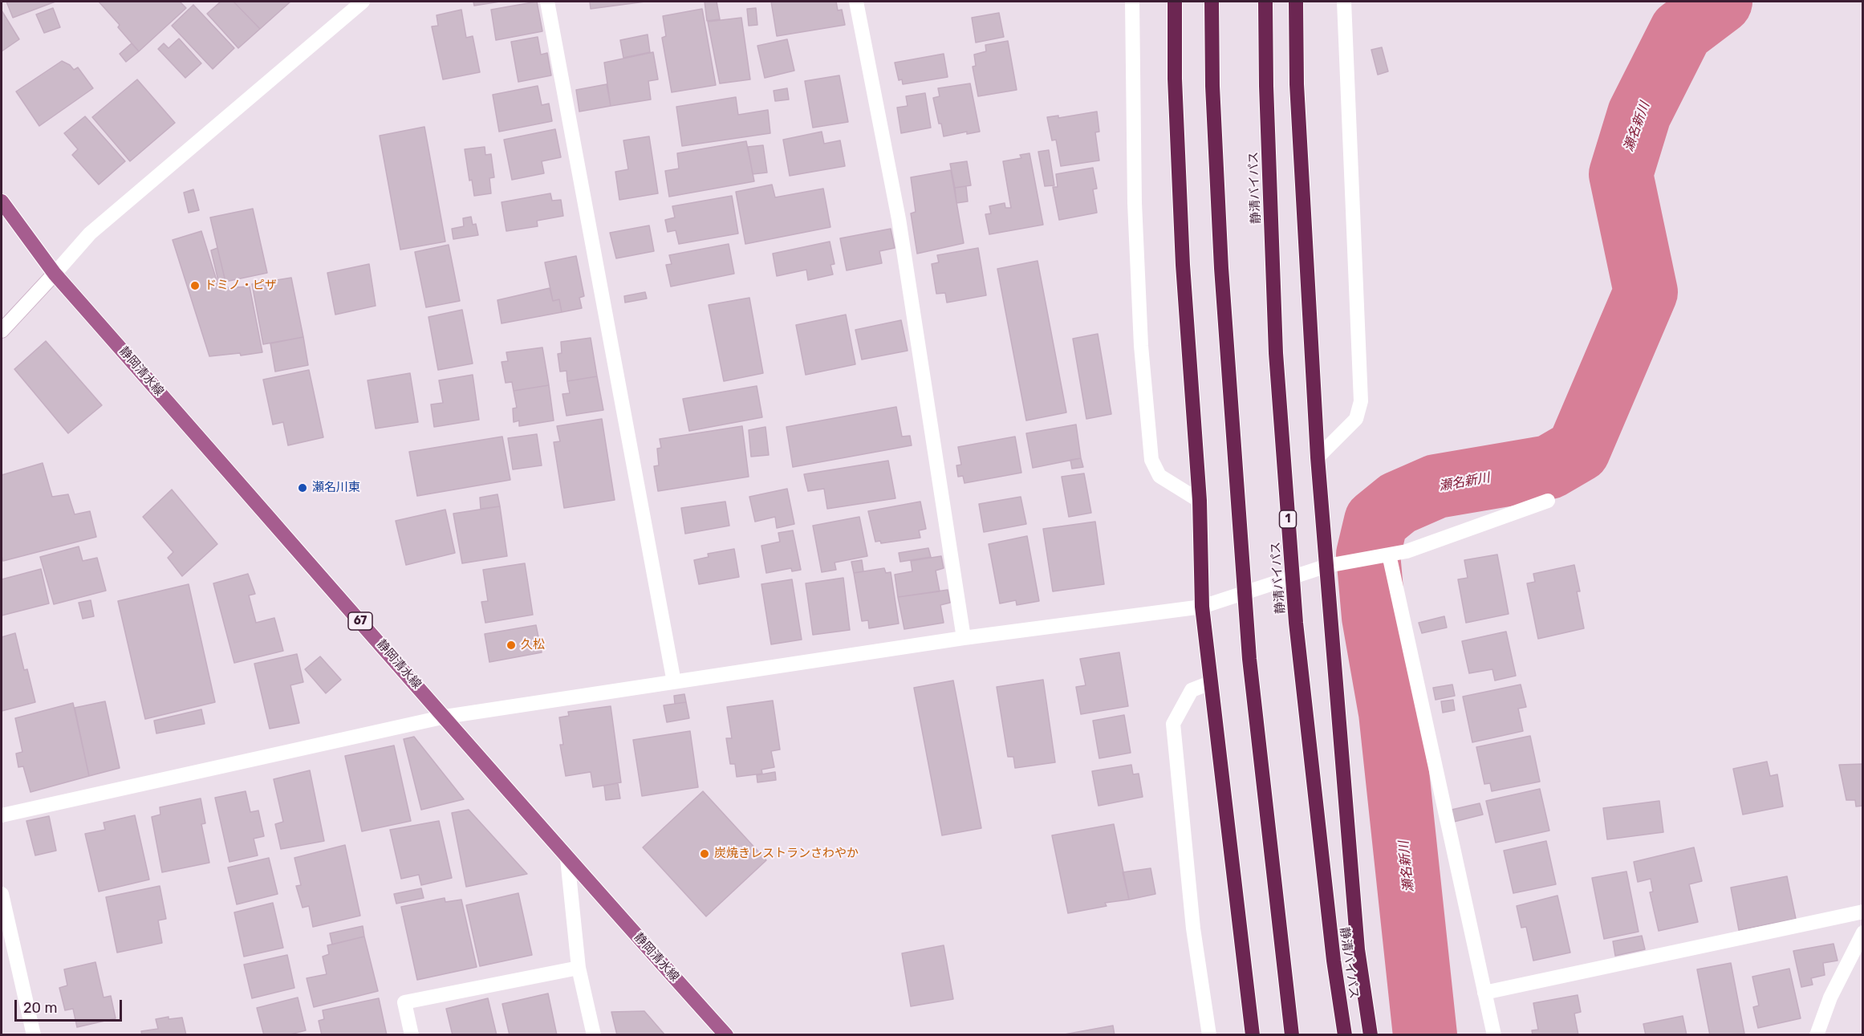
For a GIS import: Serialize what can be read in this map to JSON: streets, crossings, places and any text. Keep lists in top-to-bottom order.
{
  "streets": {
    "highway": ["静清バイパス", "1"],
    "main road": ["静岡清水線", "67"]
  },
  "water": ["瀬名新川"],
  "places": [
    "ドミノ・ピザ",
    "瀬名川東",
    "久松",
    "炭焼きレストランさわやか"
  ],
  "scale_bar": "20 m"
}
